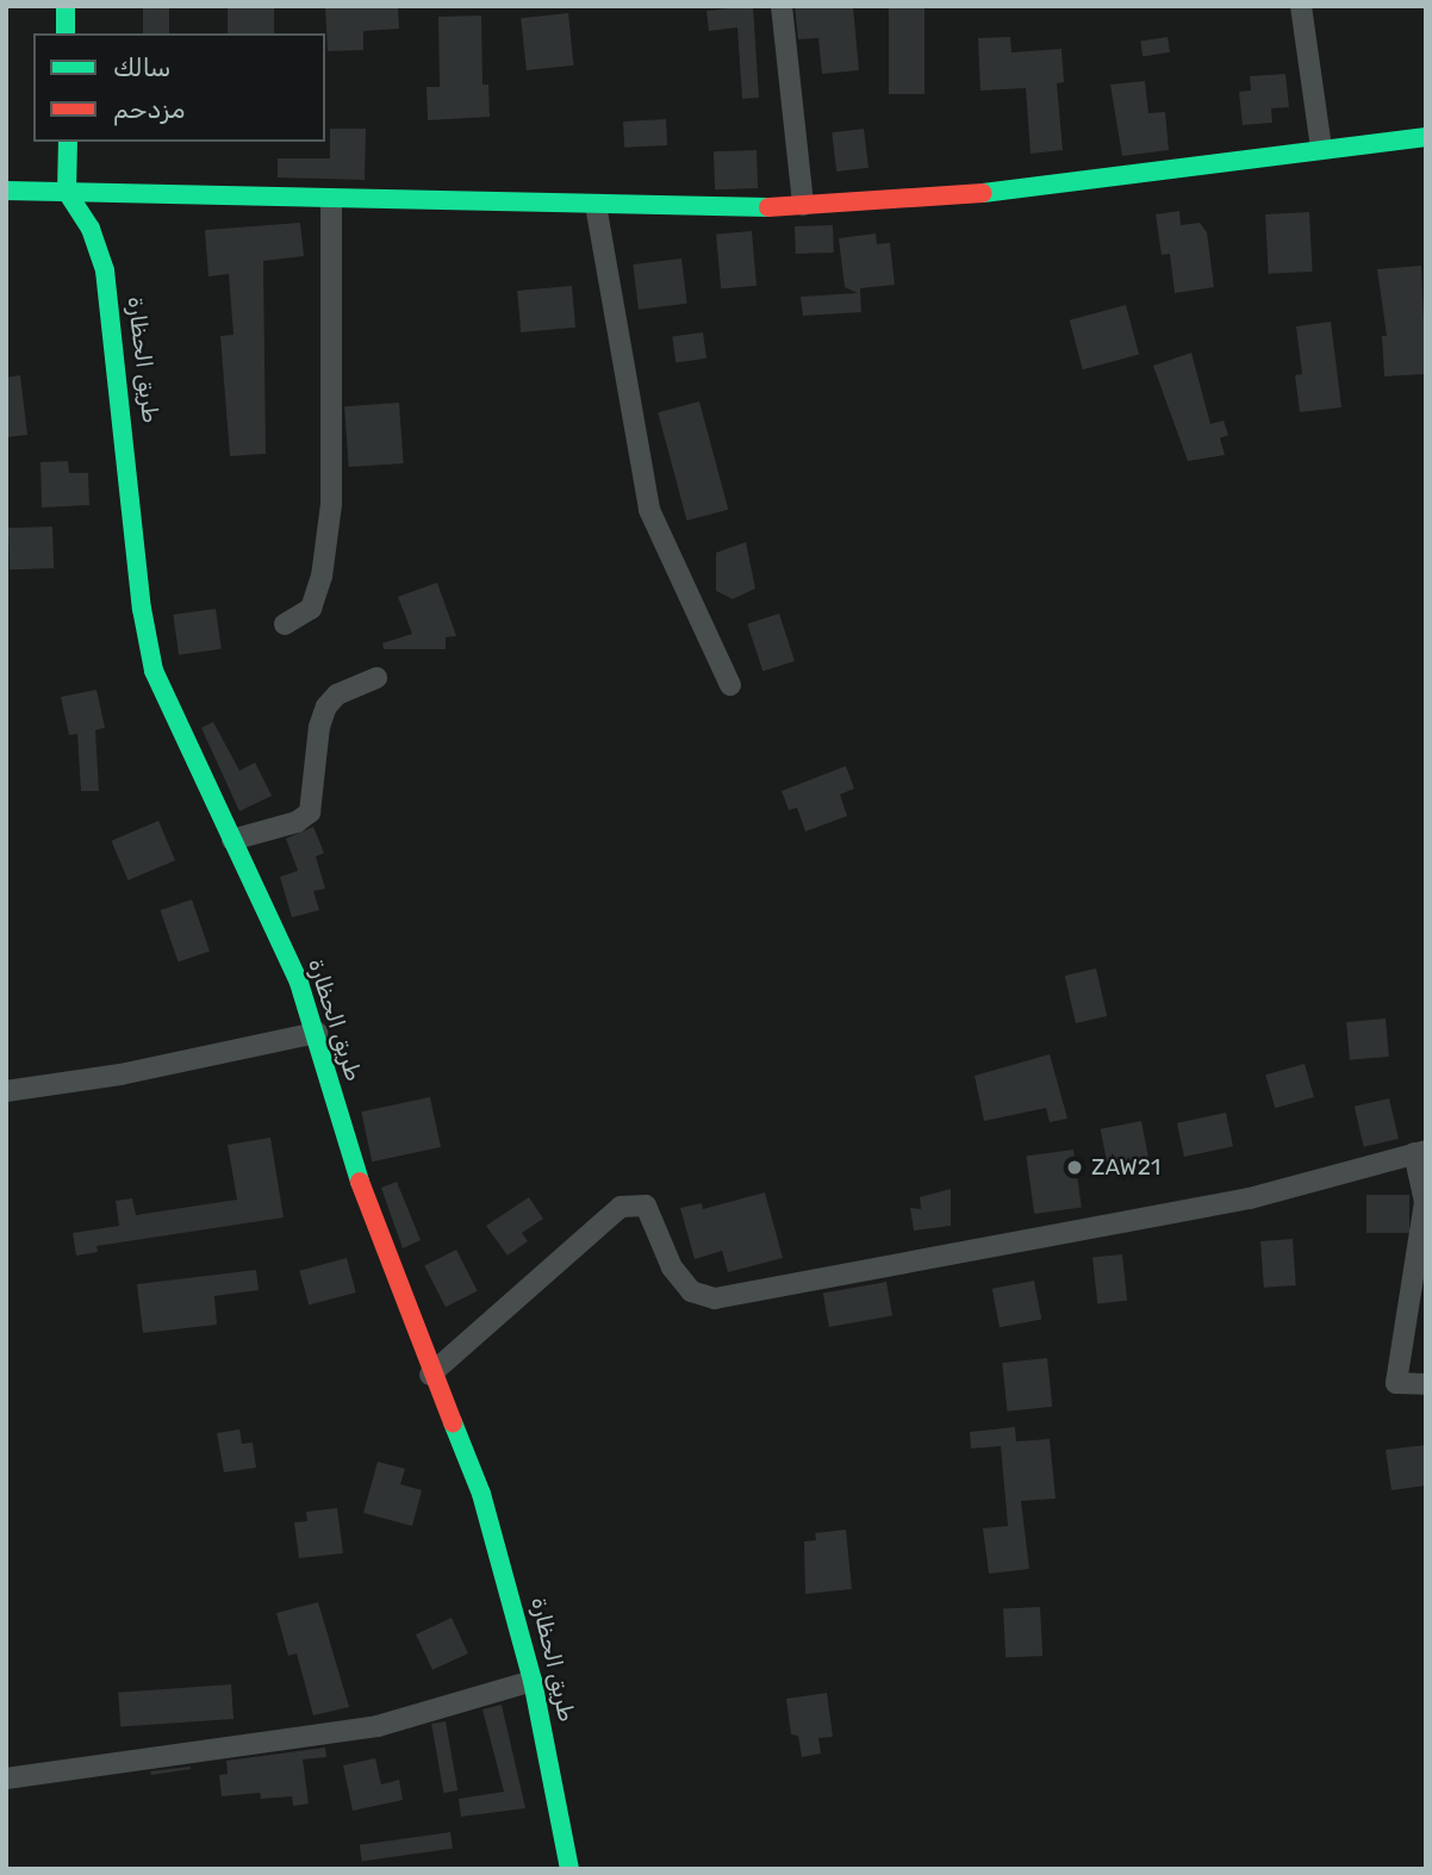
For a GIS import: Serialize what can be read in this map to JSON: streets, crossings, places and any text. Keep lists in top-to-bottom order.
{
  "streets": {
    "street": ["طريق الحظارة"]
  },
  "places": ["ZAW21"],
  "legend": ["سالك", "مزدحم"]
}
